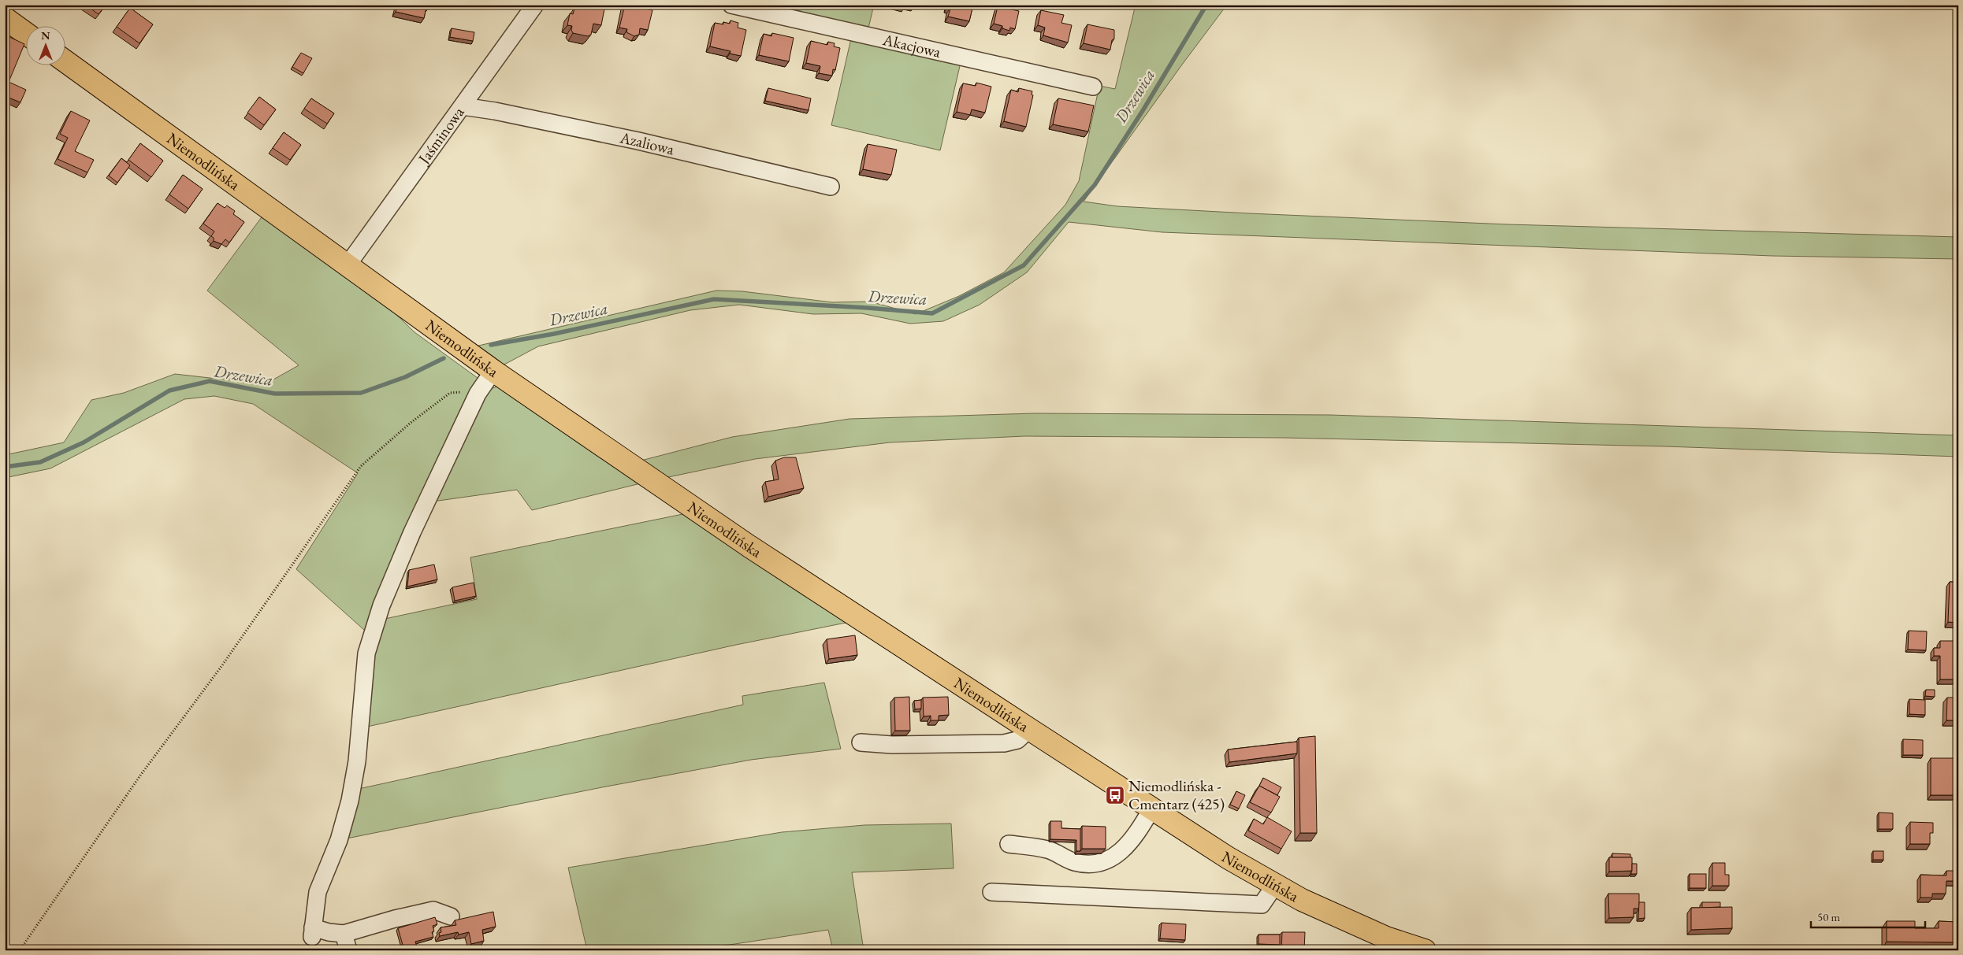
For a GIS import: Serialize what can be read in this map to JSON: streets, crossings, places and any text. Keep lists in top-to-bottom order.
{
  "streets": {
    "main road": ["Niemodlińska"],
    "street": ["Akacjowa", "Jaśminowa", "Azaliowa"]
  },
  "crossings": [
    ["Jaśminowa", "Azaliowa"],
    ["Jaśminowa", "Niemodlińska"]
  ],
  "water": ["Drzewica"],
  "places": {
    "bus stop": ["Niemodlińska - Cmentarz (425)"]
  },
  "scale_bar": "50 m",
  "north": "top"
}
